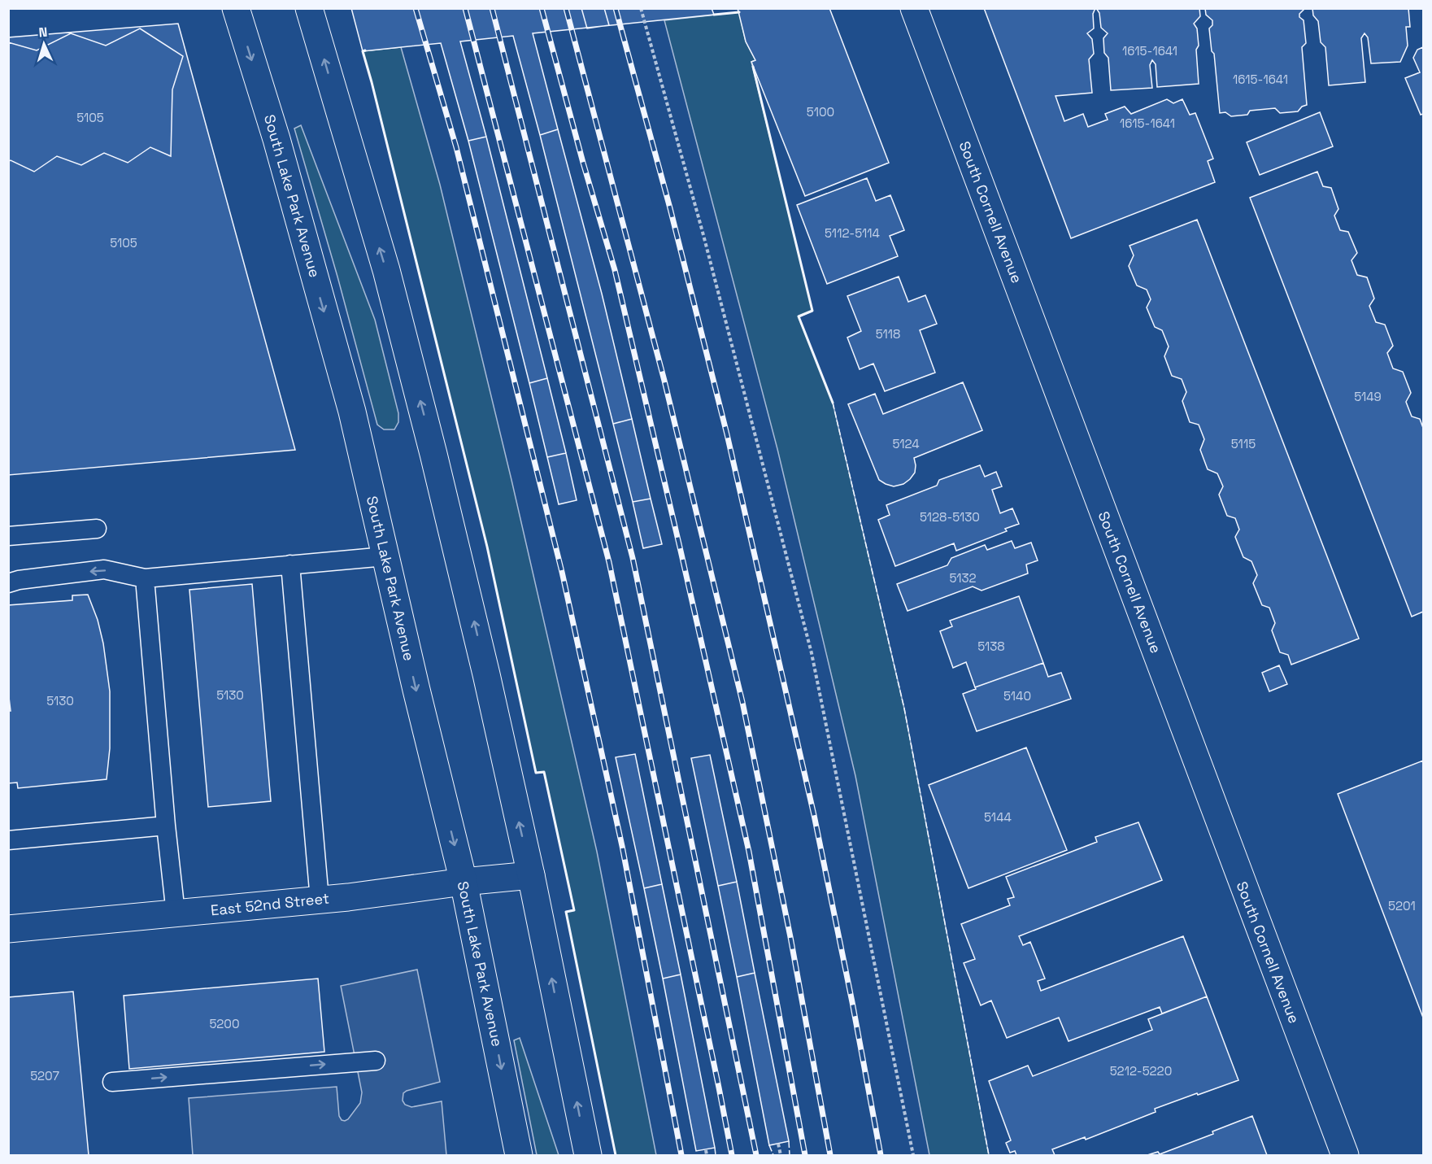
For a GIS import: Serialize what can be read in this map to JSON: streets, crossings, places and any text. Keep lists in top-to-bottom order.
{
  "streets": {
    "main road": ["South Lake Park Avenue", "South Cornell Avenue", "East 52nd Street"]
  },
  "crossings": [
    ["South Lake Park Avenue", "East 52nd Street"]
  ],
  "house_numbers": [
    "1615-1641",
    "1615-1641",
    "5100",
    "5105",
    "1615-1641",
    "5112-5114",
    "5105",
    "5118",
    "5149",
    "5124",
    "5115",
    "5128-5130",
    "5132",
    "5138",
    "5130",
    "5140",
    "5130",
    "5144",
    "5201",
    "5200",
    "5212-5220",
    "5207"
  ],
  "north": "top"
}
